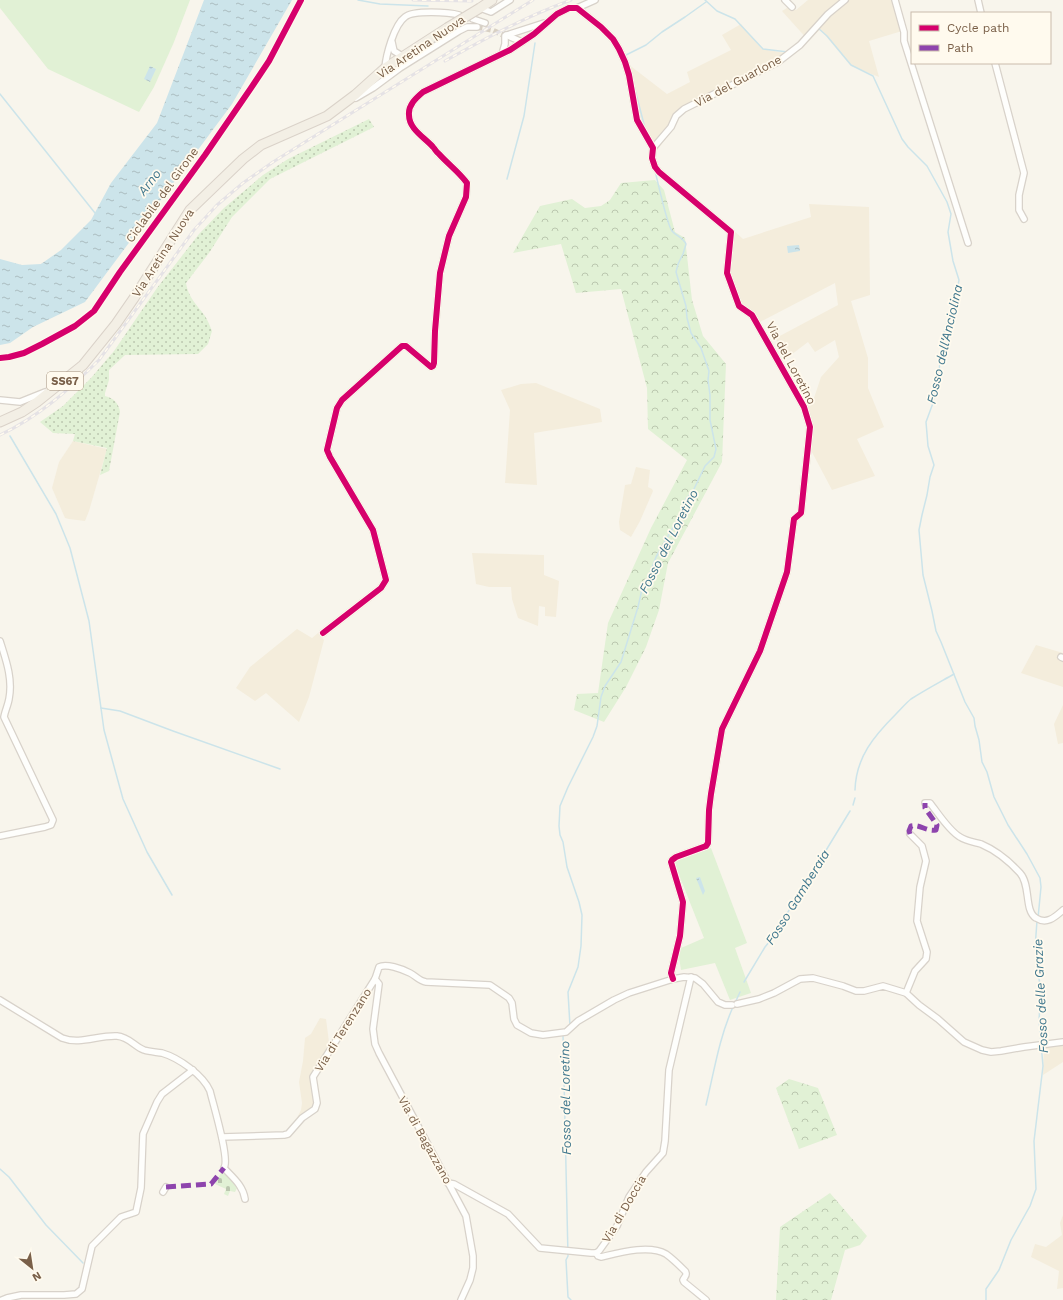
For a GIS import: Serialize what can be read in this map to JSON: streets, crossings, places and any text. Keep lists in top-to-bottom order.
{
  "streets": {
    "main road": ["Via Aretina Nuova", "SS67"],
    "street": [
      "Via del Guarlone",
      "Via del Loretino",
      "Via di Terenzano",
      "Via di Bagazzano",
      "Via di Doccia"
    ],
    "cycle path": ["Ciclabile del Girone"]
  },
  "crossings": [
    ["Via del Guarlone", "Via del Loretino"],
    ["Via di Terenzano", "Via di Bagazzano"],
    ["Via di Bagazzano", "Via di Doccia"]
  ],
  "water": [
    "Arno",
    "Fosso dell'Anciolina",
    "Fosso del Loretino",
    "Fosso Gamberaia",
    "Fosso delle Grazie"
  ],
  "legend": ["Cycle path", "Path"],
  "north": "bottom right"
}
